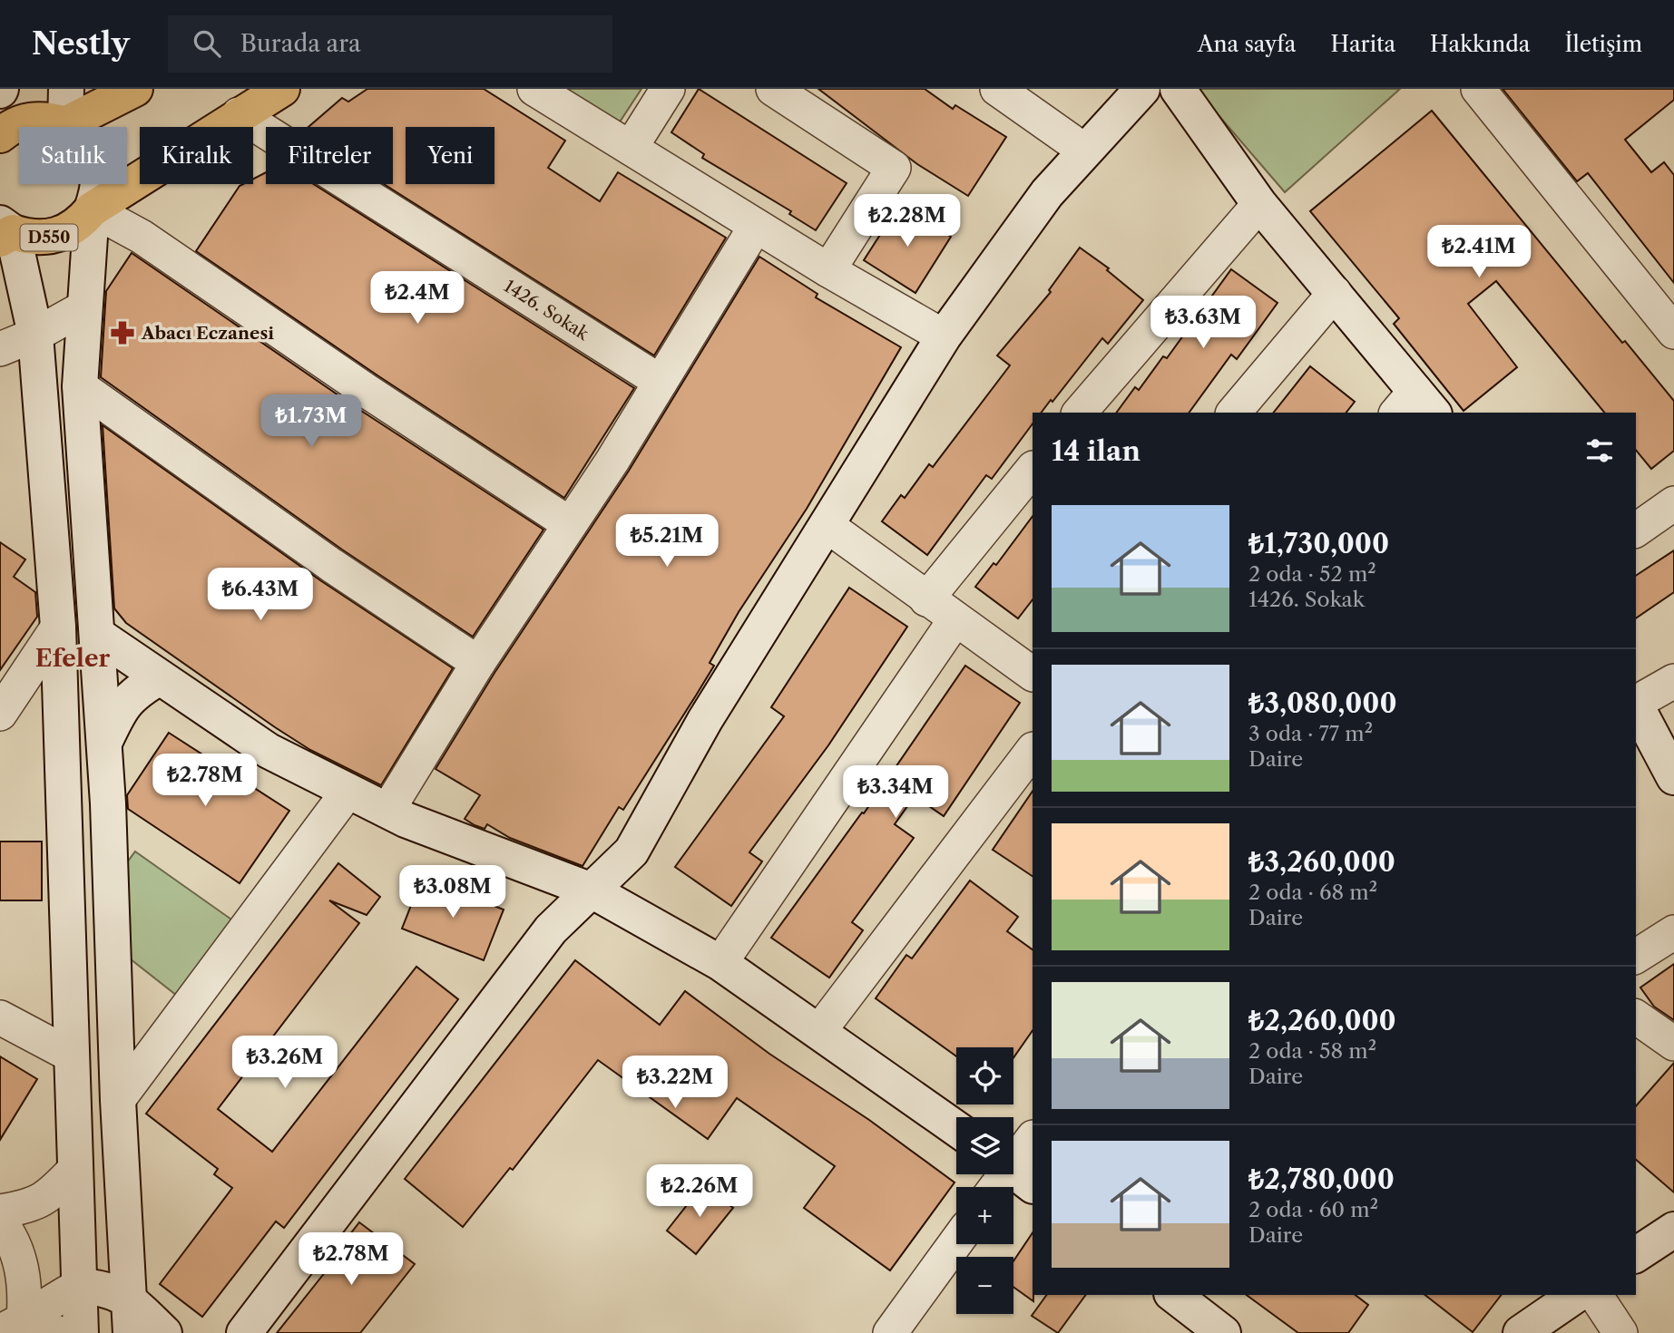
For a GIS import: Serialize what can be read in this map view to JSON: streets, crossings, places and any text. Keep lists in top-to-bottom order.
{
  "streets": {
    "highway": ["D550"],
    "street": ["1426. Sokak"]
  },
  "crossings": [
    ["D550", "1426. Sokak"]
  ],
  "districts": ["Efeler"],
  "places": {
    "pharmacy": ["Abacı Eczanesi"]
  },
  "page": {
    "header": "Nestly",
    "search": "Burada ara",
    "nav": [
      "Ana sayfa",
      "Harita",
      "Hakkında",
      "İletişim"
    ],
    "chip": [
      "Satılık",
      "Kiralık",
      "Filtreler",
      "Yeni"
    ],
    "price": [
      "₺2.28M",
      "₺2.41M",
      "₺2.4M",
      "₺3.63M",
      "₺1.73M",
      "₺5.21M",
      "₺6.43M",
      "₺2.78M",
      "₺3.34M",
      "₺3.08M",
      "₺3.26M",
      "₺3.22M",
      "₺2.26M",
      "₺2.78M"
    ],
    "heading": "14 ilan",
    "list": [
      {
        "name": "₺1,730,000",
        "note": "2 oda · 52 m² · 1426. Sokak"
      },
      {
        "name": "₺3,080,000",
        "note": "3 oda · 77 m² · Daire"
      },
      {
        "name": "₺3,260,000",
        "note": "2 oda · 68 m² · Daire"
      },
      {
        "name": "₺2,260,000",
        "note": "2 oda · 58 m² · Daire"
      },
      {
        "name": "₺2,780,000",
        "note": "2 oda · 60 m² · Daire"
      }
    ],
    "map_buttons": ["+", "−"]
  }
}
